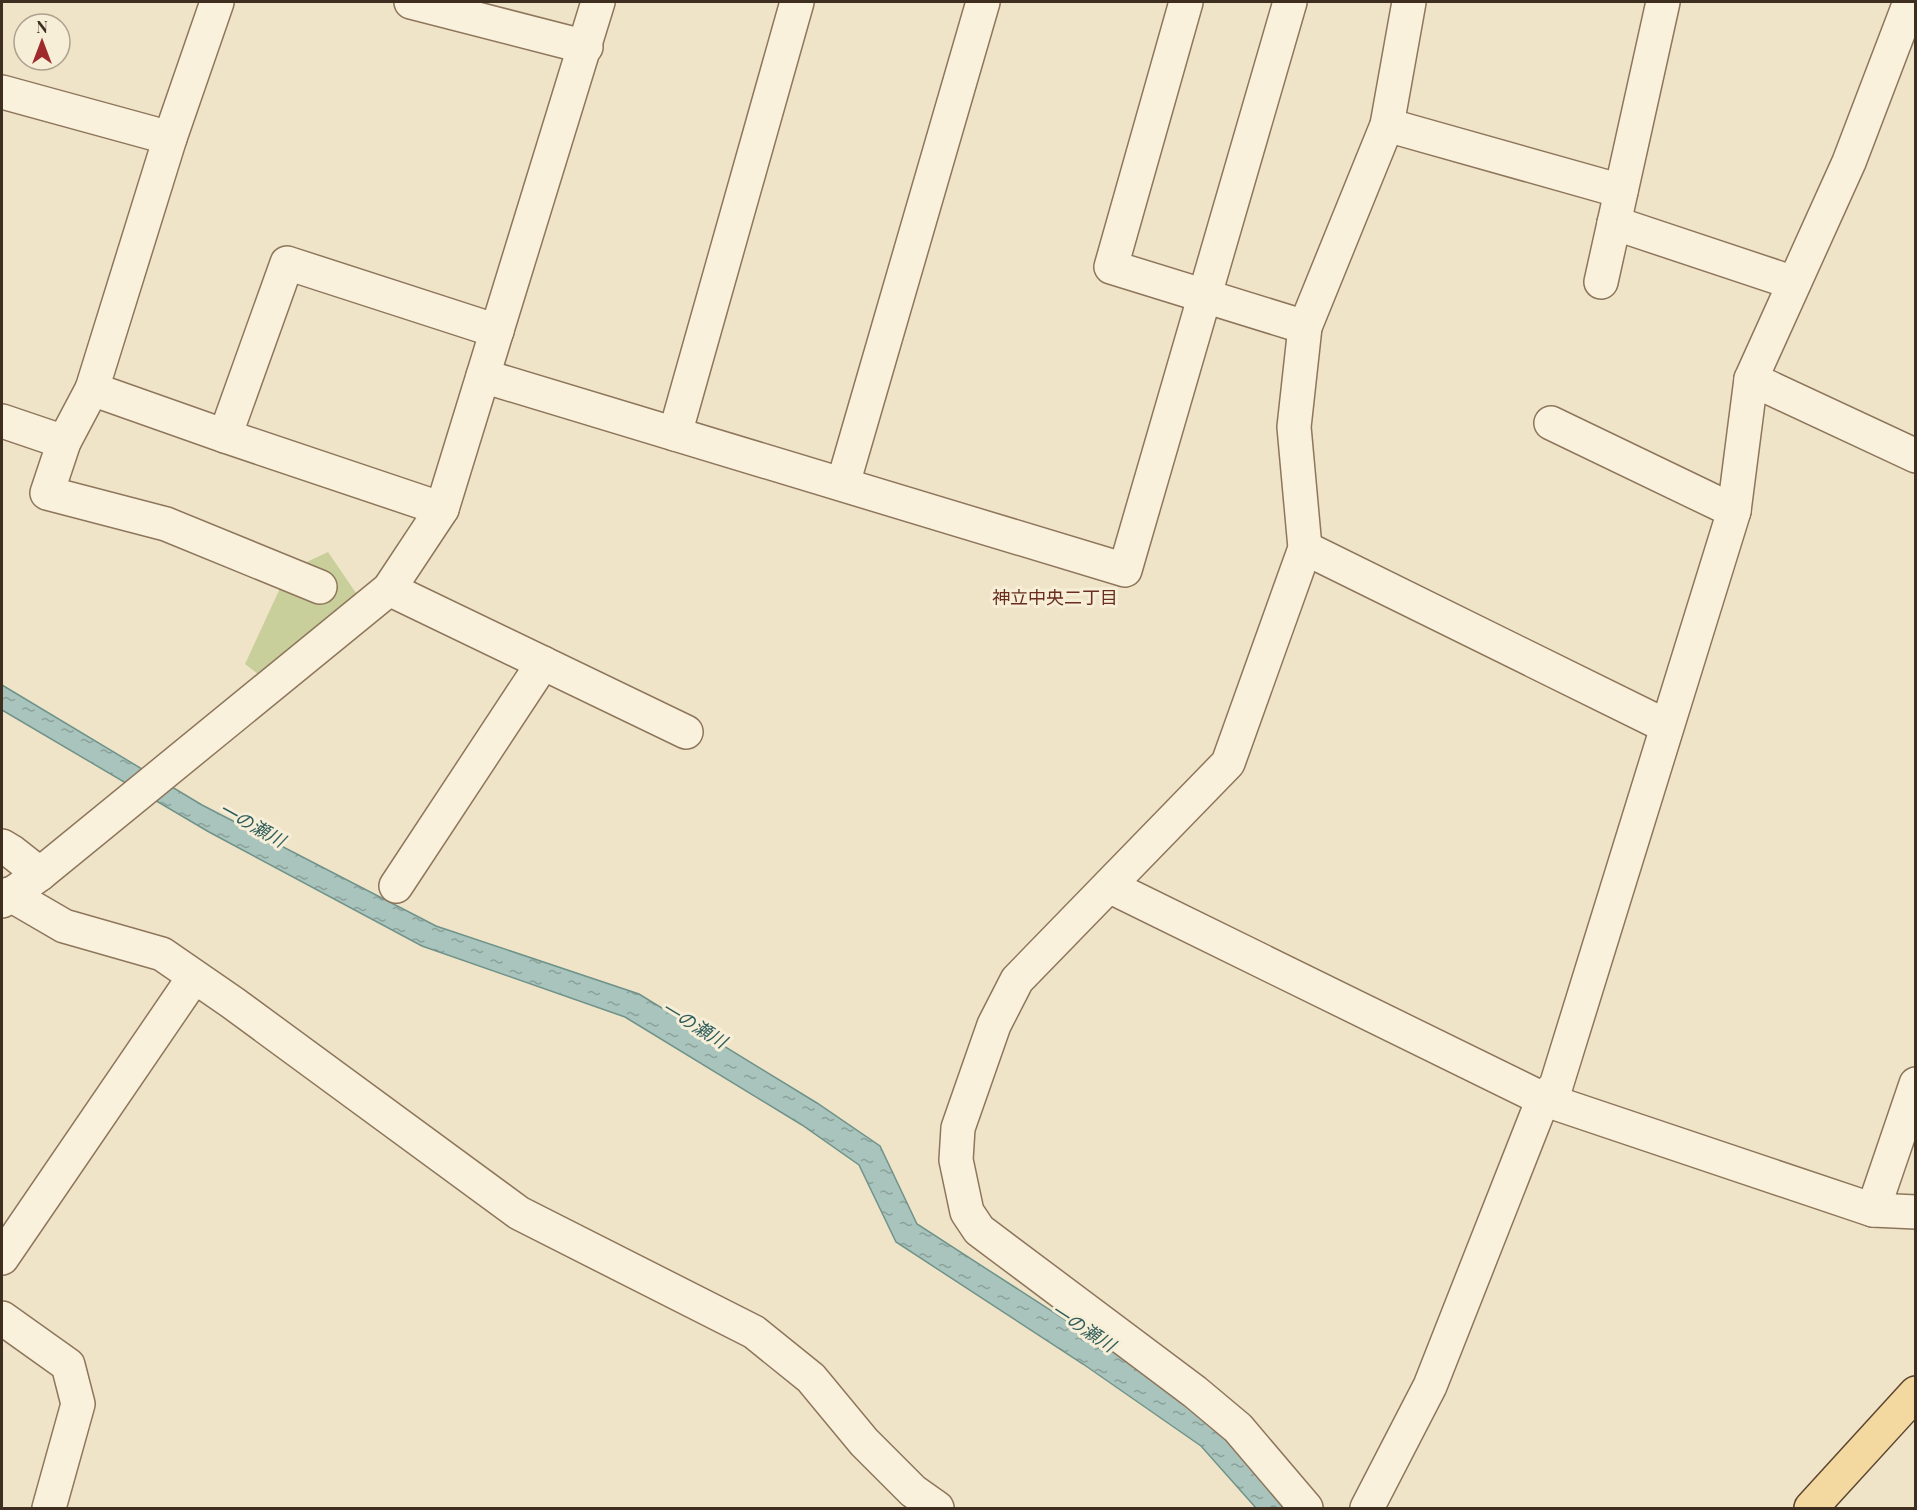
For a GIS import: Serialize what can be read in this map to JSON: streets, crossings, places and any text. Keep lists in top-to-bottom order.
{
  "districts": ["神立中央二丁目"],
  "water": ["一の瀬川"],
  "north": "top"
}
